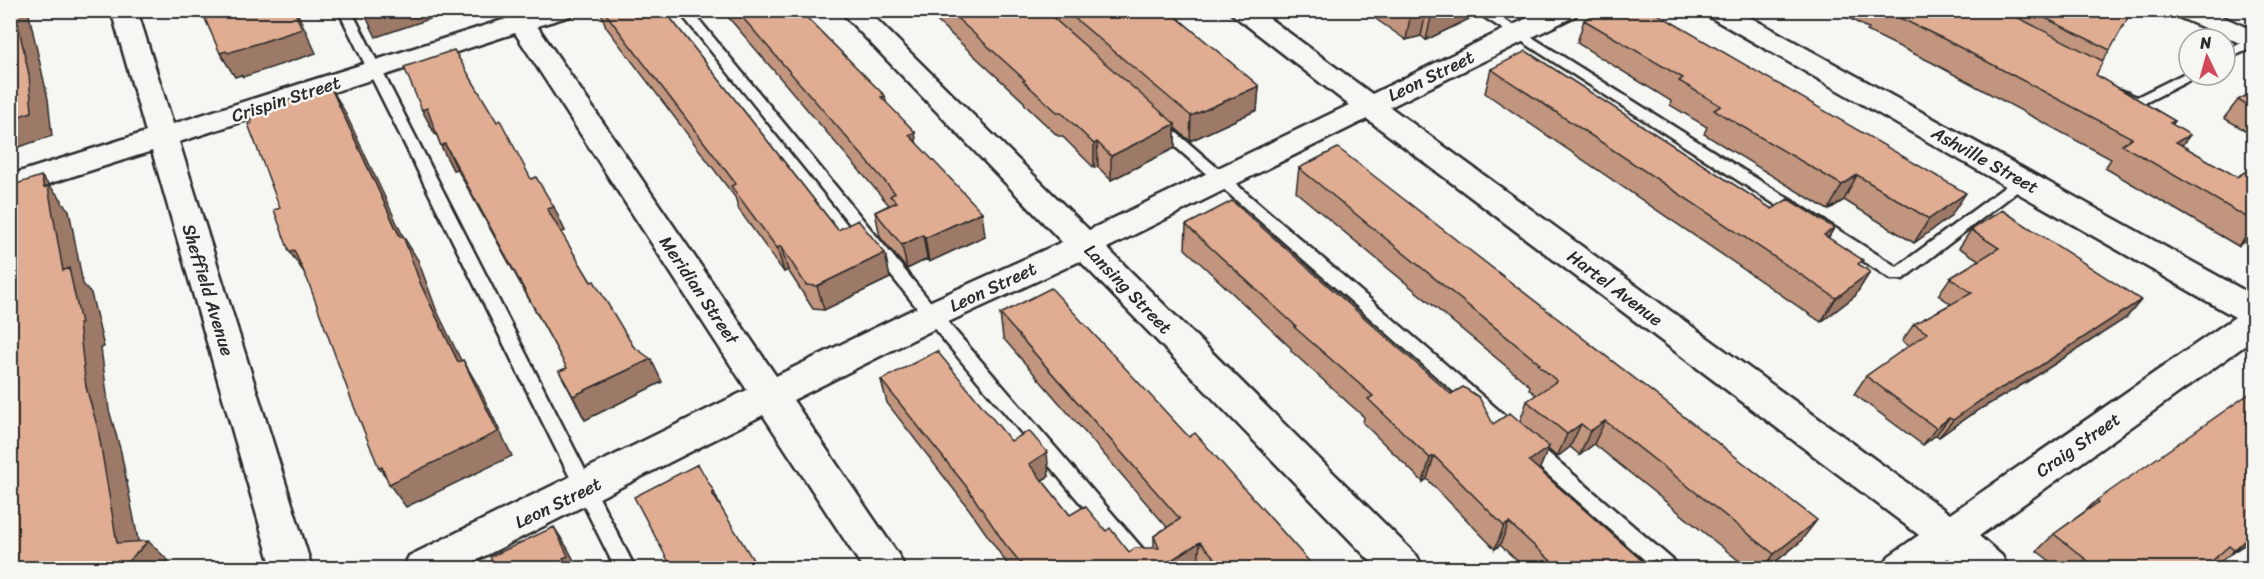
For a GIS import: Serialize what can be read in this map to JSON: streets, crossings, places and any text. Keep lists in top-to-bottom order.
{
  "streets": {
    "street": [
      "Leon Street",
      "Crispin Street",
      "Ashville Street",
      "Hartel Avenue",
      "Lansing Street",
      "Sheffield Avenue",
      "Meridian Street",
      "Craig Street"
    ]
  },
  "crossings": [
    ["Leon Street", "Hartel Avenue"],
    ["Leon Street", "Lansing Street"],
    ["Leon Street", "Meridian Street"],
    ["Crispin Street", "Sheffield Avenue"],
    ["Crispin Street", "Meridian Street"],
    ["Hartel Avenue", "Craig Street"]
  ],
  "north": "top"
}
